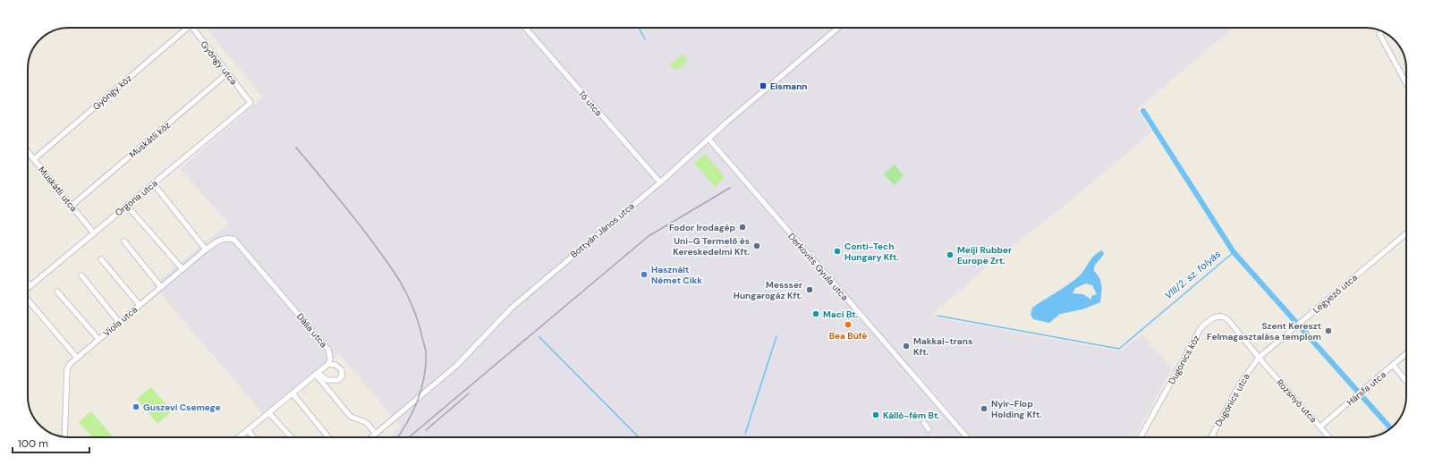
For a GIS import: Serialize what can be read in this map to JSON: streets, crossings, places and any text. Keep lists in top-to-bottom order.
{
  "streets": {
    "street": [
      "Gyöngy utca",
      "Gyöngy köz",
      "Tó utca",
      "Muskátli köz",
      "Muskátli utca",
      "Orgona utca",
      "Bottyán János utca",
      "Derkovits Gyula utca",
      "Legyező utca",
      "Viola utca",
      "Dália utca",
      "Dugonics köz",
      "Hársfa utca",
      "Dugonics utca",
      "Rozsnyó utca"
    ]
  },
  "crossings": [
    ["Gyöngy utca", "Muskátli köz"],
    ["Gyöngy utca", "Orgona utca"],
    ["Gyöngy köz", "Muskátli utca"],
    ["Tó utca", "Bottyán János utca"],
    ["Muskátli köz", "Muskátli utca"],
    ["Muskátli utca", "Orgona utca"],
    ["Bottyán János utca", "Derkovits Gyula utca"],
    ["Legyező utca", "Dugonics köz"],
    ["Legyező utca", "Dugonics utca"],
    ["Legyező utca", "Rozsnyó utca"],
    ["Viola utca", "Dália utca"],
    ["Dugonics köz", "Dugonics utca"],
    ["Dugonics köz", "Rozsnyó utca"],
    ["Hársfa utca", "Rozsnyó utca"],
    ["Dugonics utca", "Rozsnyó utca"]
  ],
  "water": ["VIII/2. sz. folyás"],
  "places": {
    "transit": ["Eismann"],
    "other": [
      "Fodor Irodagép",
      "Uni-G Termelő és Kereskedelmi Kft.",
      "Conti-Tech Hungary Kft.",
      "Meiji Rubber Europe Zrt.",
      "Használt Német Cikk",
      "Messser Hungarogáz Kft.",
      "Maci Bt.",
      "Bea Büfé",
      "Szent Kereszt Felmagasztalása templom",
      "Makkai-trans Kft.",
      "Guszevi Csemege",
      "Nyír-Flop Holding Kft.",
      "Kálló-fém Bt."
    ]
  },
  "scale_bar": "100 m"
}
